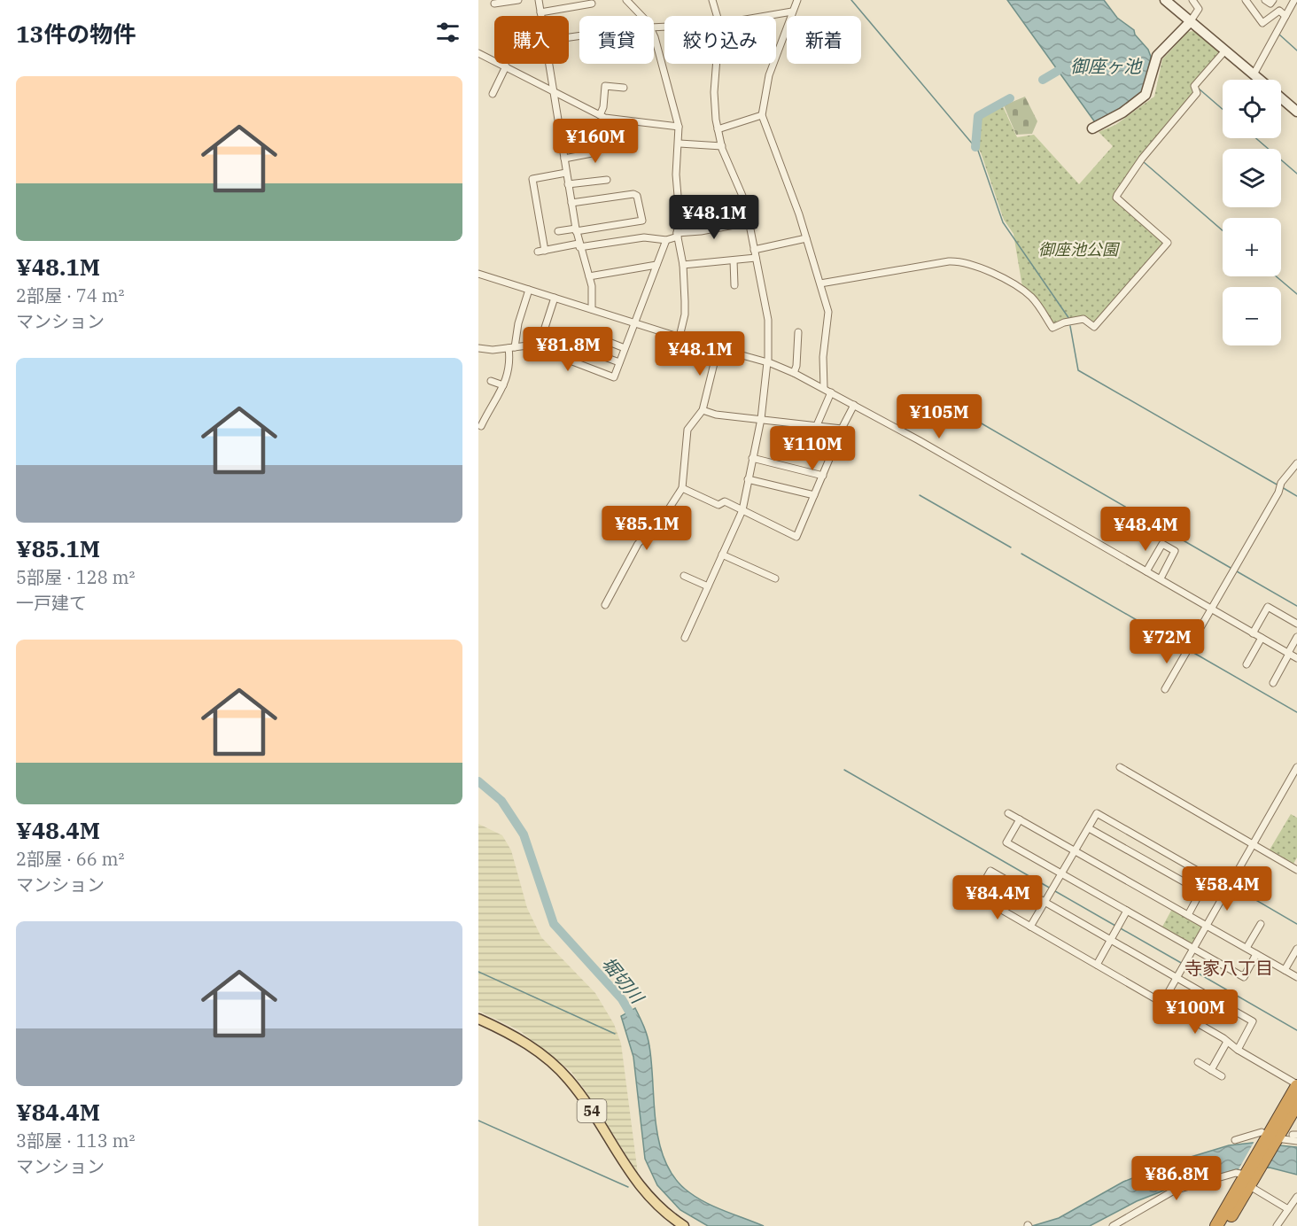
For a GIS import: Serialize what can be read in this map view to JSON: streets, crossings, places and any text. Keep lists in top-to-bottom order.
{
  "streets": {
    "main road": ["54"]
  },
  "districts": ["寺家八丁目"],
  "water": ["御座ヶ池", "堀切川"],
  "parks": ["御座池公園"],
  "page": {
    "heading": "13件の物件",
    "chip": [
      "購入",
      "賃貸",
      "絞り込み",
      "新着"
    ],
    "list": [
      {
        "name": "¥48.1M",
        "note": "2部屋 · 74 m² · マンション"
      },
      {
        "name": "¥85.1M",
        "note": "5部屋 · 128 m² · 一戸建て"
      },
      {
        "name": "¥48.4M",
        "note": "2部屋 · 66 m² · マンション"
      },
      {
        "name": "¥84.4M",
        "note": "3部屋 · 113 m² · マンション"
      }
    ],
    "map_buttons": ["+", "−"],
    "price": [
      "¥160M",
      "¥48.1M",
      "¥81.8M",
      "¥48.1M",
      "¥105M",
      "¥110M",
      "¥85.1M",
      "¥48.4M",
      "¥72M",
      "¥58.4M",
      "¥84.4M",
      "¥100M",
      "¥86.8M"
    ]
  }
}
